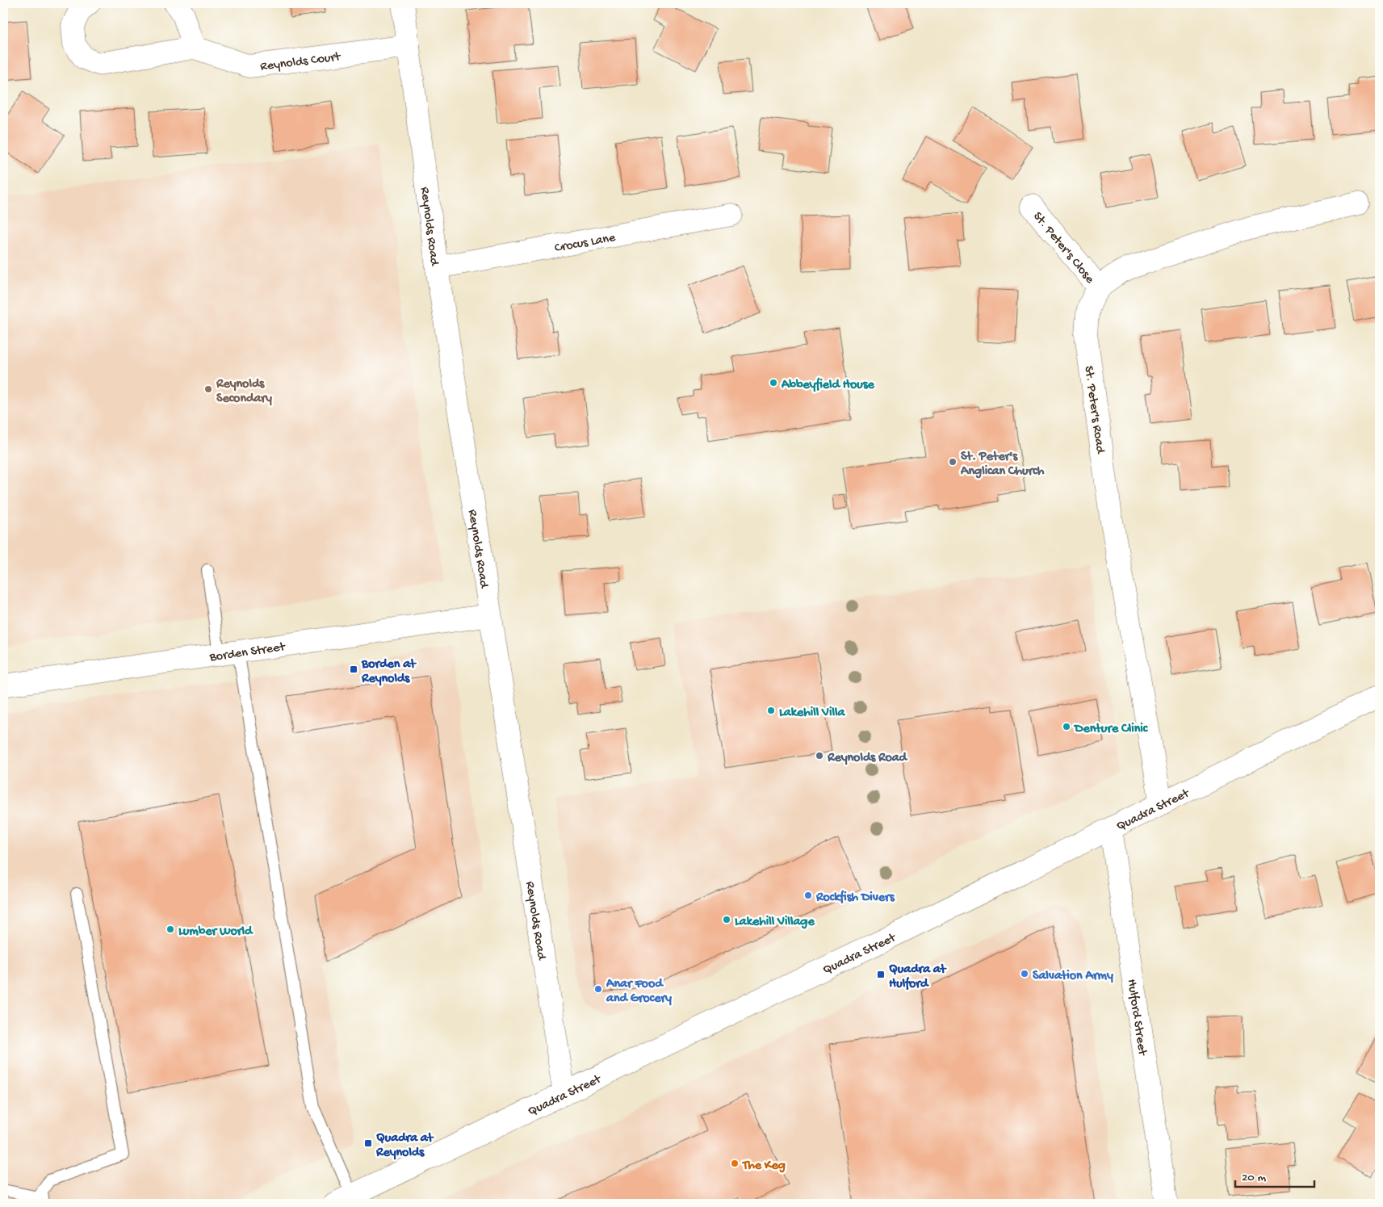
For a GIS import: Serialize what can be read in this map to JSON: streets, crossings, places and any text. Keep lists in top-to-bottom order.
{
  "streets": {
    "street": [
      "Reynolds Court",
      "Reynolds Road",
      "Crocus Lane",
      "St. Peter's Close",
      "St. Peter's Road",
      "Borden Street",
      "Quadra Street",
      "Hulford Street"
    ]
  },
  "crossings": [
    ["Reynolds Court", "Reynolds Road"],
    ["Reynolds Road", "Crocus Lane"],
    ["Reynolds Road", "Borden Street"],
    ["Reynolds Road", "Quadra Street"],
    ["St. Peter's Close", "St. Peter's Road"],
    ["St. Peter's Road", "Quadra Street"],
    ["Quadra Street", "Hulford Street"]
  ],
  "places": {
    "other": [
      "Abbeyfield House",
      "Reynolds Secondary",
      "St. Peter's Anglican Church",
      "Lakehill Villa",
      "Denture Clinic",
      "Reynolds Road",
      "Rockfish Divers",
      "Lakehill Village",
      "Lumber World",
      "Salvation Army",
      "Anar Food and Grocery",
      "The Keg"
    ],
    "transit": ["Borden at Reynolds", "Quadra at Hulford", "Quadra at Reynolds"]
  },
  "scale_bar": "20 m"
}
